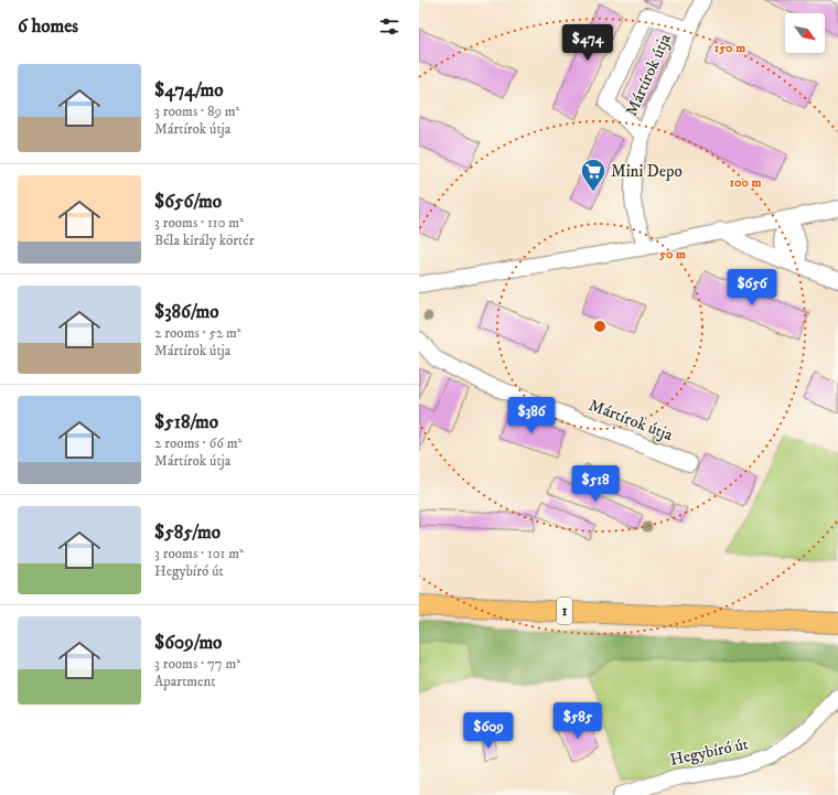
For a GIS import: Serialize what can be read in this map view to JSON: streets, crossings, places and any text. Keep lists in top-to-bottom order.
{
  "streets": {
    "main road": ["1"],
    "street": ["Mártírok útja", "Hegybíró út"]
  },
  "places": {
    "supermarket": ["Mini Depo"]
  },
  "north": "bottom right",
  "page": {
    "heading": "6 homes",
    "price": [
      "$474",
      "$656",
      "$386",
      "$518",
      "$585",
      "$609"
    ],
    "list": [
      {
        "name": "$474/mo",
        "note": "3 rooms · 89 m² · Mártírok útja"
      },
      {
        "name": "$656/mo",
        "note": "3 rooms · 110 m² · Béla király körtér"
      },
      {
        "name": "$386/mo",
        "note": "2 rooms · 52 m² · Mártírok útja"
      },
      {
        "name": "$518/mo",
        "note": "2 rooms · 66 m² · Mártírok útja"
      },
      {
        "name": "$585/mo",
        "note": "3 rooms · 101 m² · Hegybíró út"
      },
      {
        "name": "$609/mo",
        "note": "3 rooms · 77 m² · Apartment"
      }
    ]
  },
  "rings": ["150 m", "100 m", "50 m"]
}
